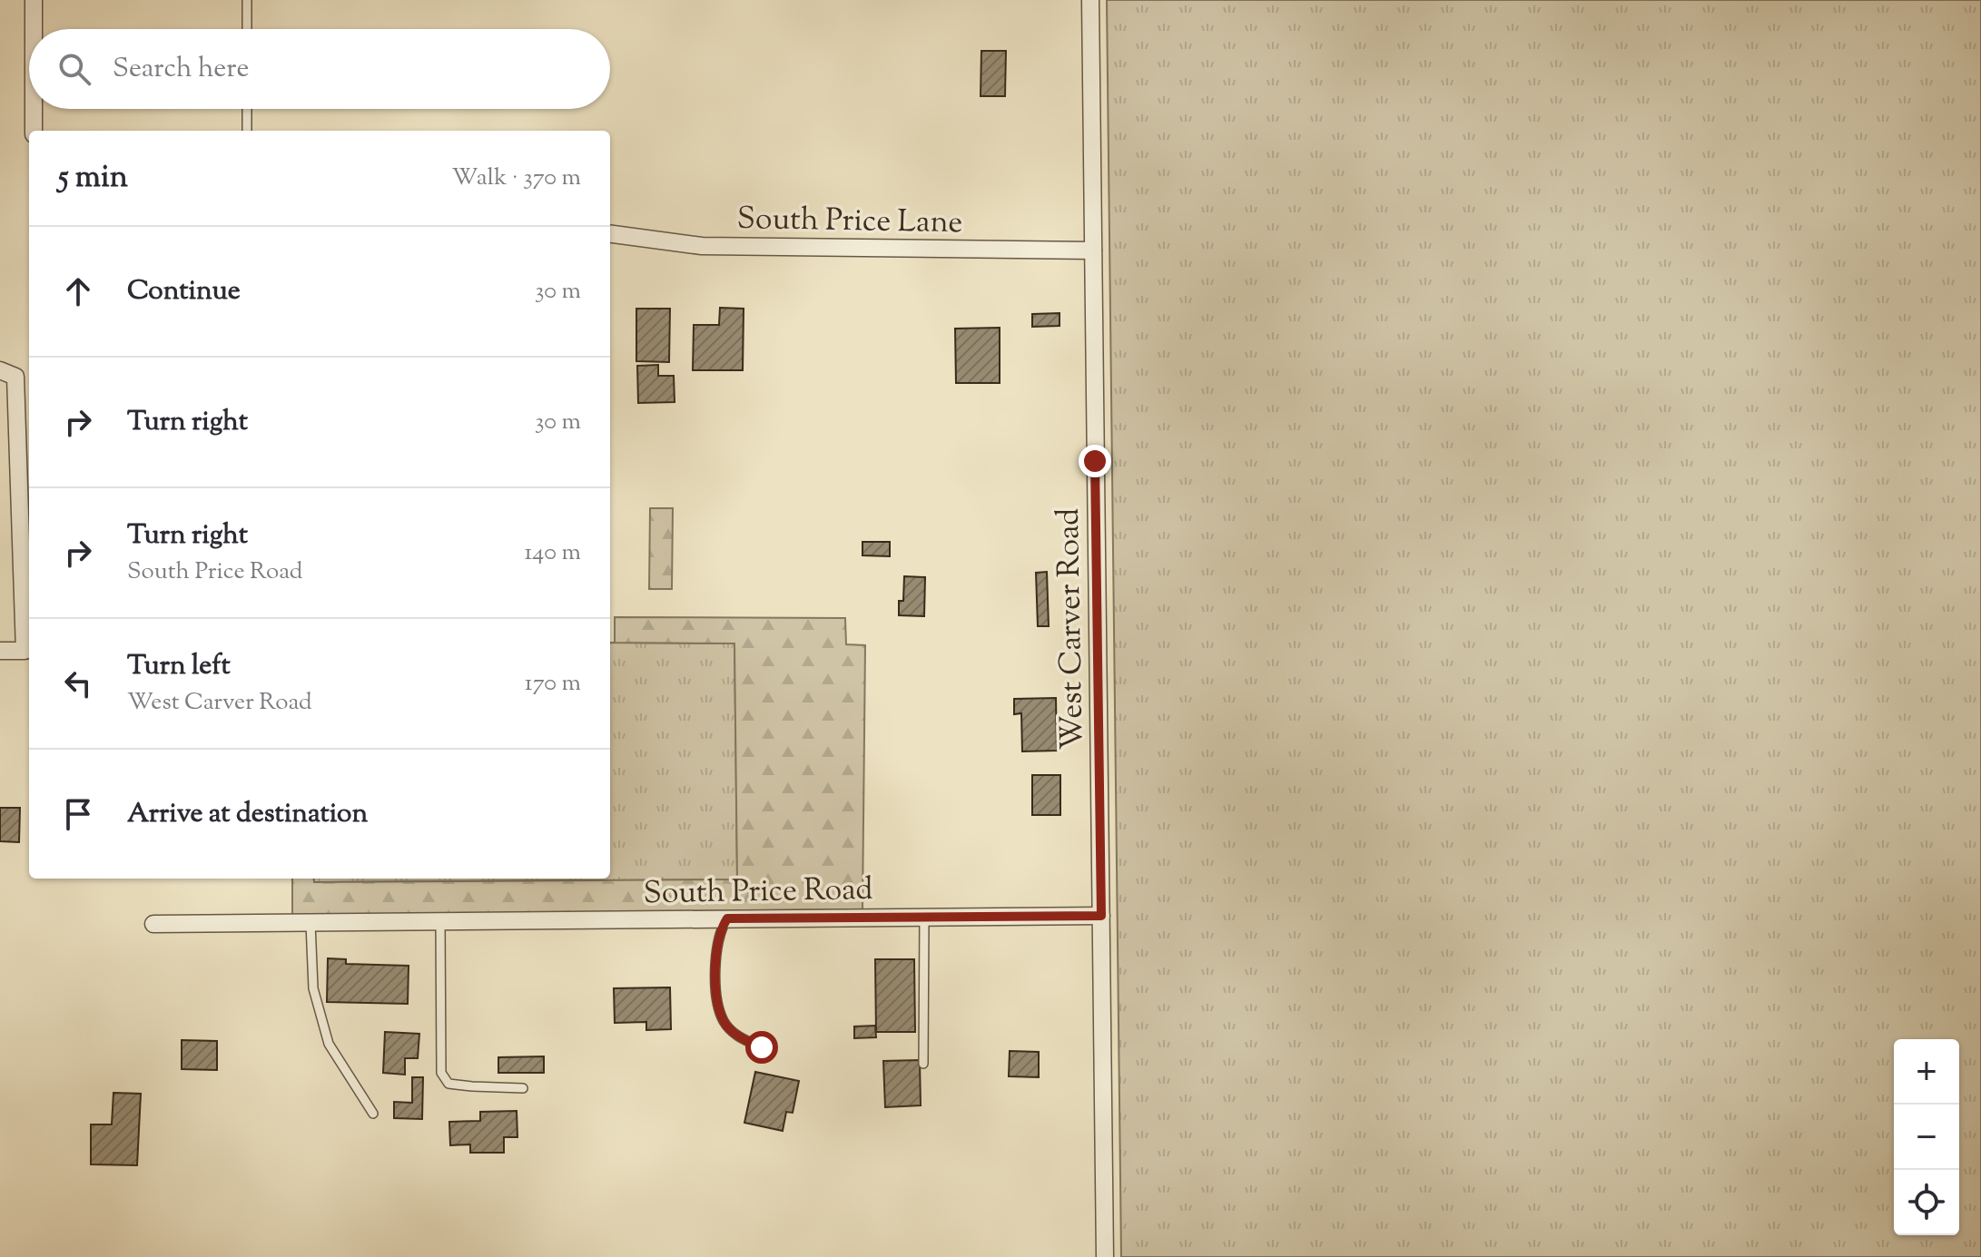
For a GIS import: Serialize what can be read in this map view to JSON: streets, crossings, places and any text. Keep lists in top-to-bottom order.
{
  "streets": {
    "street": ["South Price Lane", "West Carver Road", "South Price Road"]
  },
  "crossings": [
    ["South Price Lane", "West Carver Road"],
    ["West Carver Road", "South Price Road"]
  ],
  "page": {
    "search": "Search here",
    "heading": ["5 min", "Walk · 370 m"],
    "list": [
      ["Continue", "30 m"],
      ["Turn right", "30 m"],
      ["Turn right", "South Price Road", "140 m"],
      ["Turn left", "West Carver Road", "170 m"],
      "Arrive at destination"
    ],
    "map_buttons": ["+", "−"]
  }
}
